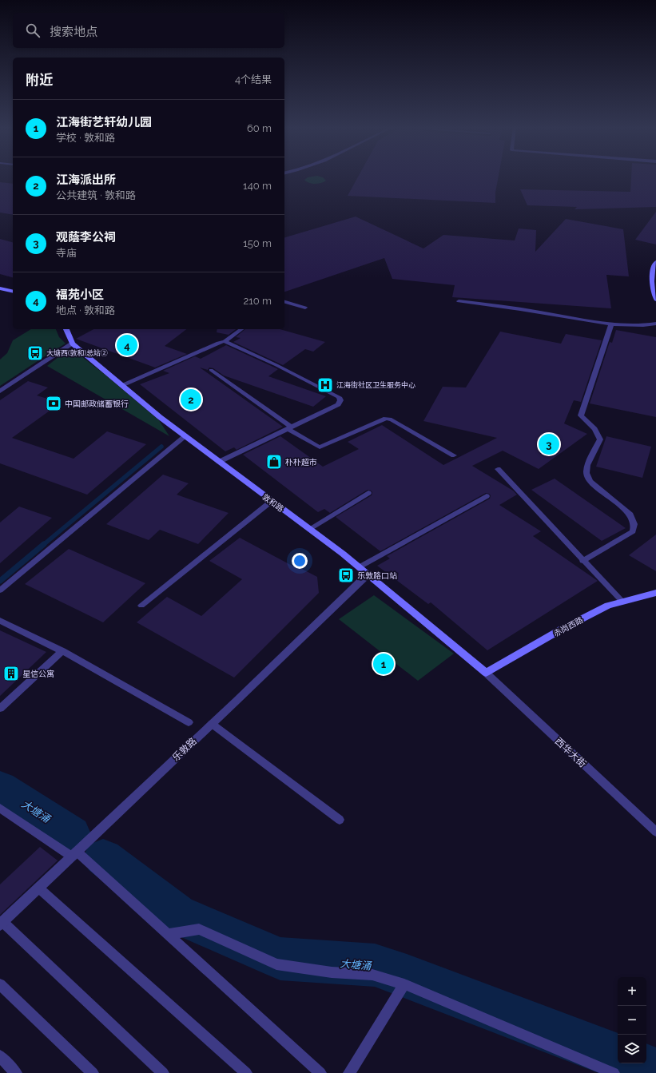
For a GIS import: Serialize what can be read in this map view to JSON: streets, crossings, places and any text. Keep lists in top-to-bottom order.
{
  "streets": {
    "street": ["敦和路", "赤岗西路", "乐敦路"],
    "lane": ["西华大街"]
  },
  "crossings": [
    ["敦和路", "赤岗西路"],
    ["敦和路", "乐敦路"],
    ["敦和路", "西华大街"],
    ["赤岗西路", "西华大街"]
  ],
  "water": ["大塘涌"],
  "places": {
    "bus stop": ["大塘西(敦和)总站②", "乐敦路口站"],
    "hospital": ["江海街社区卫生服务中心"],
    "bank": ["中国邮政储蓄银行"],
    "shop": ["朴朴超市"],
    "building": ["星信公寓"]
  },
  "page": {
    "search": "搜索地点",
    "heading": ["附近", "4个结果"],
    "list": [
      {
        "mark": "1",
        "name": "江海街艺轩幼儿园",
        "note": "学校 · 敦和路",
        "value": "60 m"
      },
      {
        "mark": "2",
        "name": "江海派出所",
        "note": "公共建筑 · 敦和路",
        "value": "140 m"
      },
      {
        "mark": "3",
        "name": "观蔭李公祠",
        "note": "寺庙",
        "value": "150 m"
      },
      {
        "mark": "4",
        "name": "福苑小区",
        "note": "地点 · 敦和路",
        "value": "210 m"
      }
    ],
    "pins": [
      "4",
      "2",
      "3",
      "1"
    ],
    "map_buttons": ["+", "−"]
  }
}
